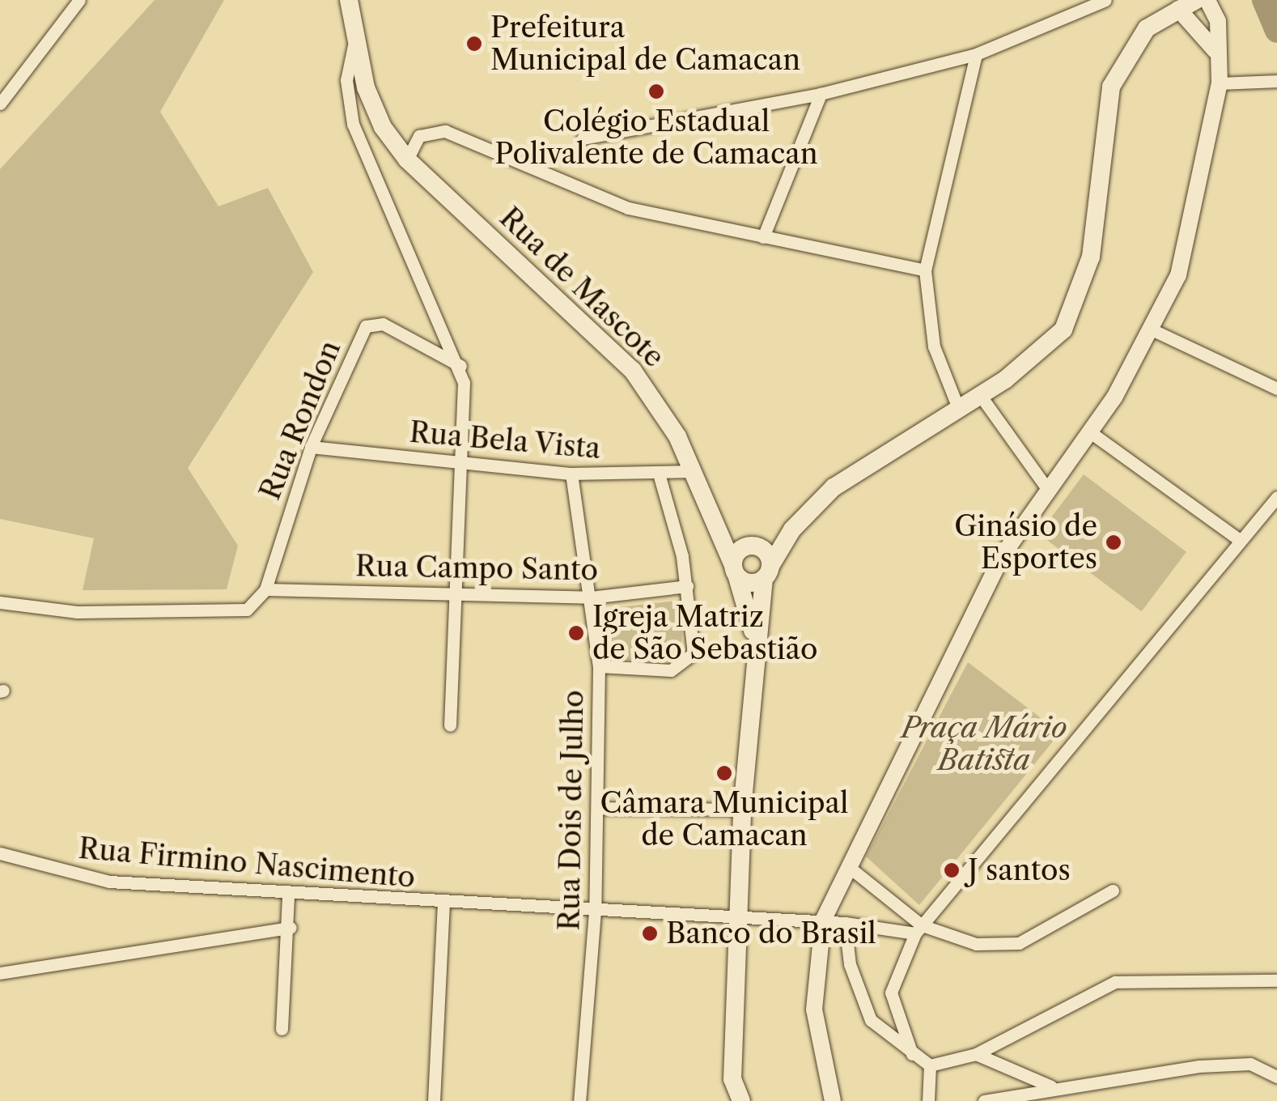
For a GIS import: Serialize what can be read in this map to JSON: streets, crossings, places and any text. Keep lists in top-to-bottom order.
{
  "streets": {
    "main road": ["Rua de Mascote"],
    "street": [
      "Rua Rondon",
      "Rua Bela Vista",
      "Rua Campo Santo",
      "Rua Dois de Julho",
      "Rua Firmino Nascimento"
    ]
  },
  "crossings": [
    ["Rua de Mascote", "Rua Bela Vista"],
    ["Rua Rondon", "Rua Bela Vista"],
    ["Rua Rondon", "Rua Campo Santo"],
    ["Rua Bela Vista", "Rua Dois de Julho"],
    ["Rua Campo Santo", "Rua Dois de Julho"],
    ["Rua Dois de Julho", "Rua Firmino Nascimento"]
  ],
  "parks": ["Praça Mário Batista"],
  "places": [
    "Prefeitura Municipal de Camacan",
    "Colégio Estadual Polivalente de Camacan",
    "Ginásio de Esportes",
    "Igreja Matriz de São Sebastião",
    "Câmara Municipal de Camacan",
    "J santos",
    "Banco do Brasil"
  ]
}
